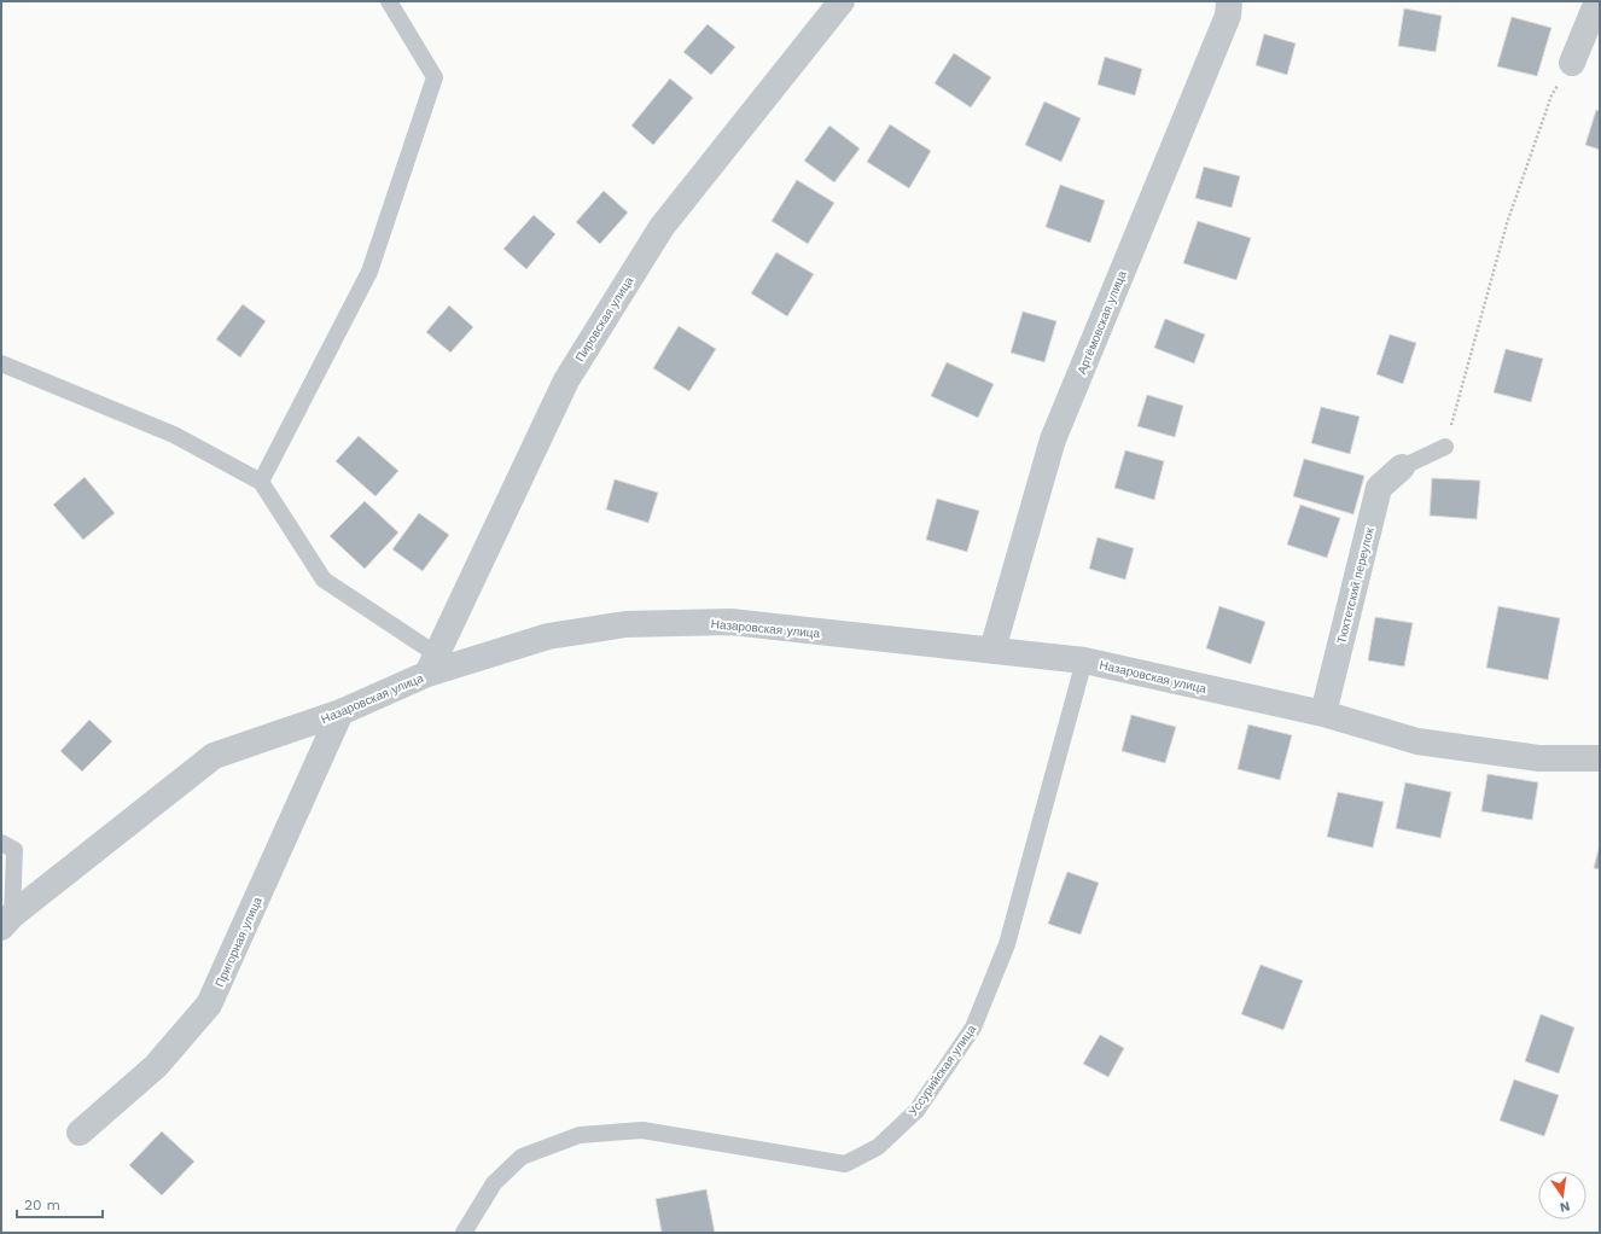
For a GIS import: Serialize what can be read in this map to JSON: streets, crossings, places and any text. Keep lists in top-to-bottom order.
{
  "streets": {
    "street": [
      "Пировская улица",
      "Артёмовская улица",
      "Тюхтетский переулок",
      "Назаровская улица",
      "Пригорная улица"
    ],
    "lane": ["Уссурийская улица"]
  },
  "crossings": [
    ["Пировская улица", "Назаровская улица"],
    ["Артёмовская улица", "Назаровская улица"],
    ["Тюхтетский переулок", "Назаровская улица"],
    ["Назаровская улица", "Пригорная улица"],
    ["Назаровская улица", "Уссурийская улица"]
  ],
  "scale_bar": "20 m",
  "north": "bottom"
}
